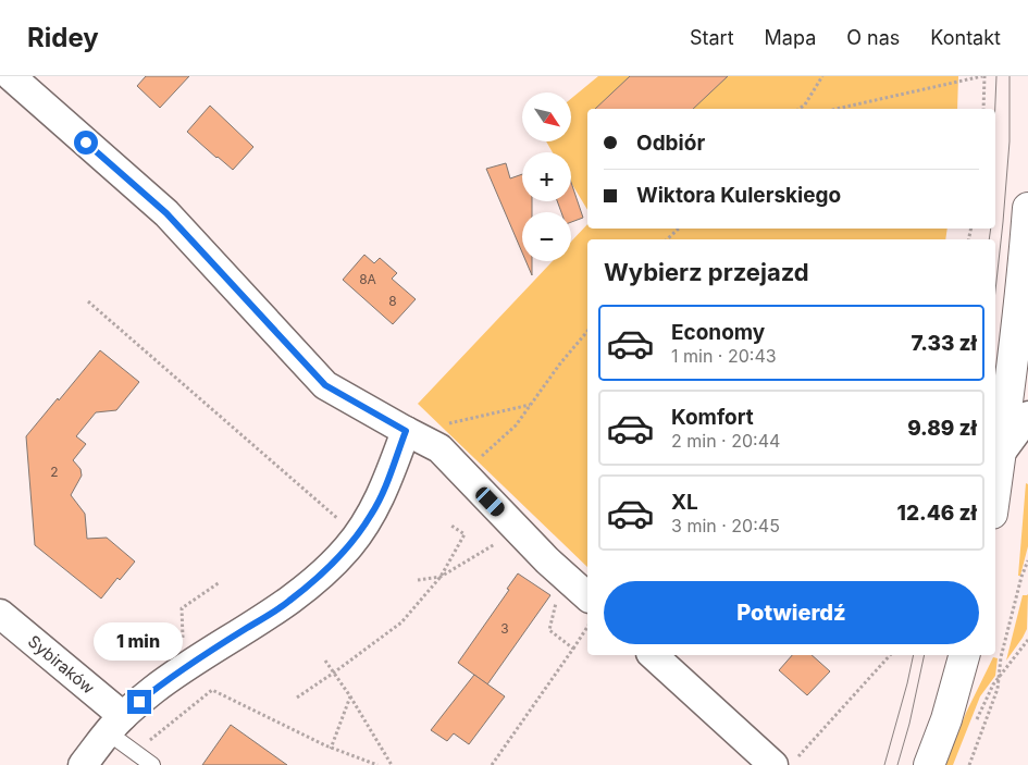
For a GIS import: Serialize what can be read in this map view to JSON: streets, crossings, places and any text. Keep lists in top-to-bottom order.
{
  "streets": {
    "street": ["Sybiraków"]
  },
  "house_numbers": [
    "8A",
    "8",
    "2",
    "3"
  ],
  "north": "bottom right",
  "page": {
    "header": "Ridey",
    "nav": [
      "Start",
      "Mapa",
      "O nas",
      "Kontakt"
    ],
    "map_buttons": ["+", "−"],
    "banner": ["Odbiór", "Wiktora Kulerskiego"],
    "heading": "Wybierz przejazd",
    "list": [
      {
        "name": "Economy",
        "note": "1 min · 20:43",
        "value": "7.33 zł"
      },
      {
        "name": "Komfort",
        "note": "2 min · 20:44",
        "value": "9.89 zł"
      },
      {
        "name": "XL",
        "note": "3 min · 20:45",
        "value": "12.46 zł"
      }
    ],
    "buttons": "Potwierdź",
    "bubble": "1 min"
  }
}
